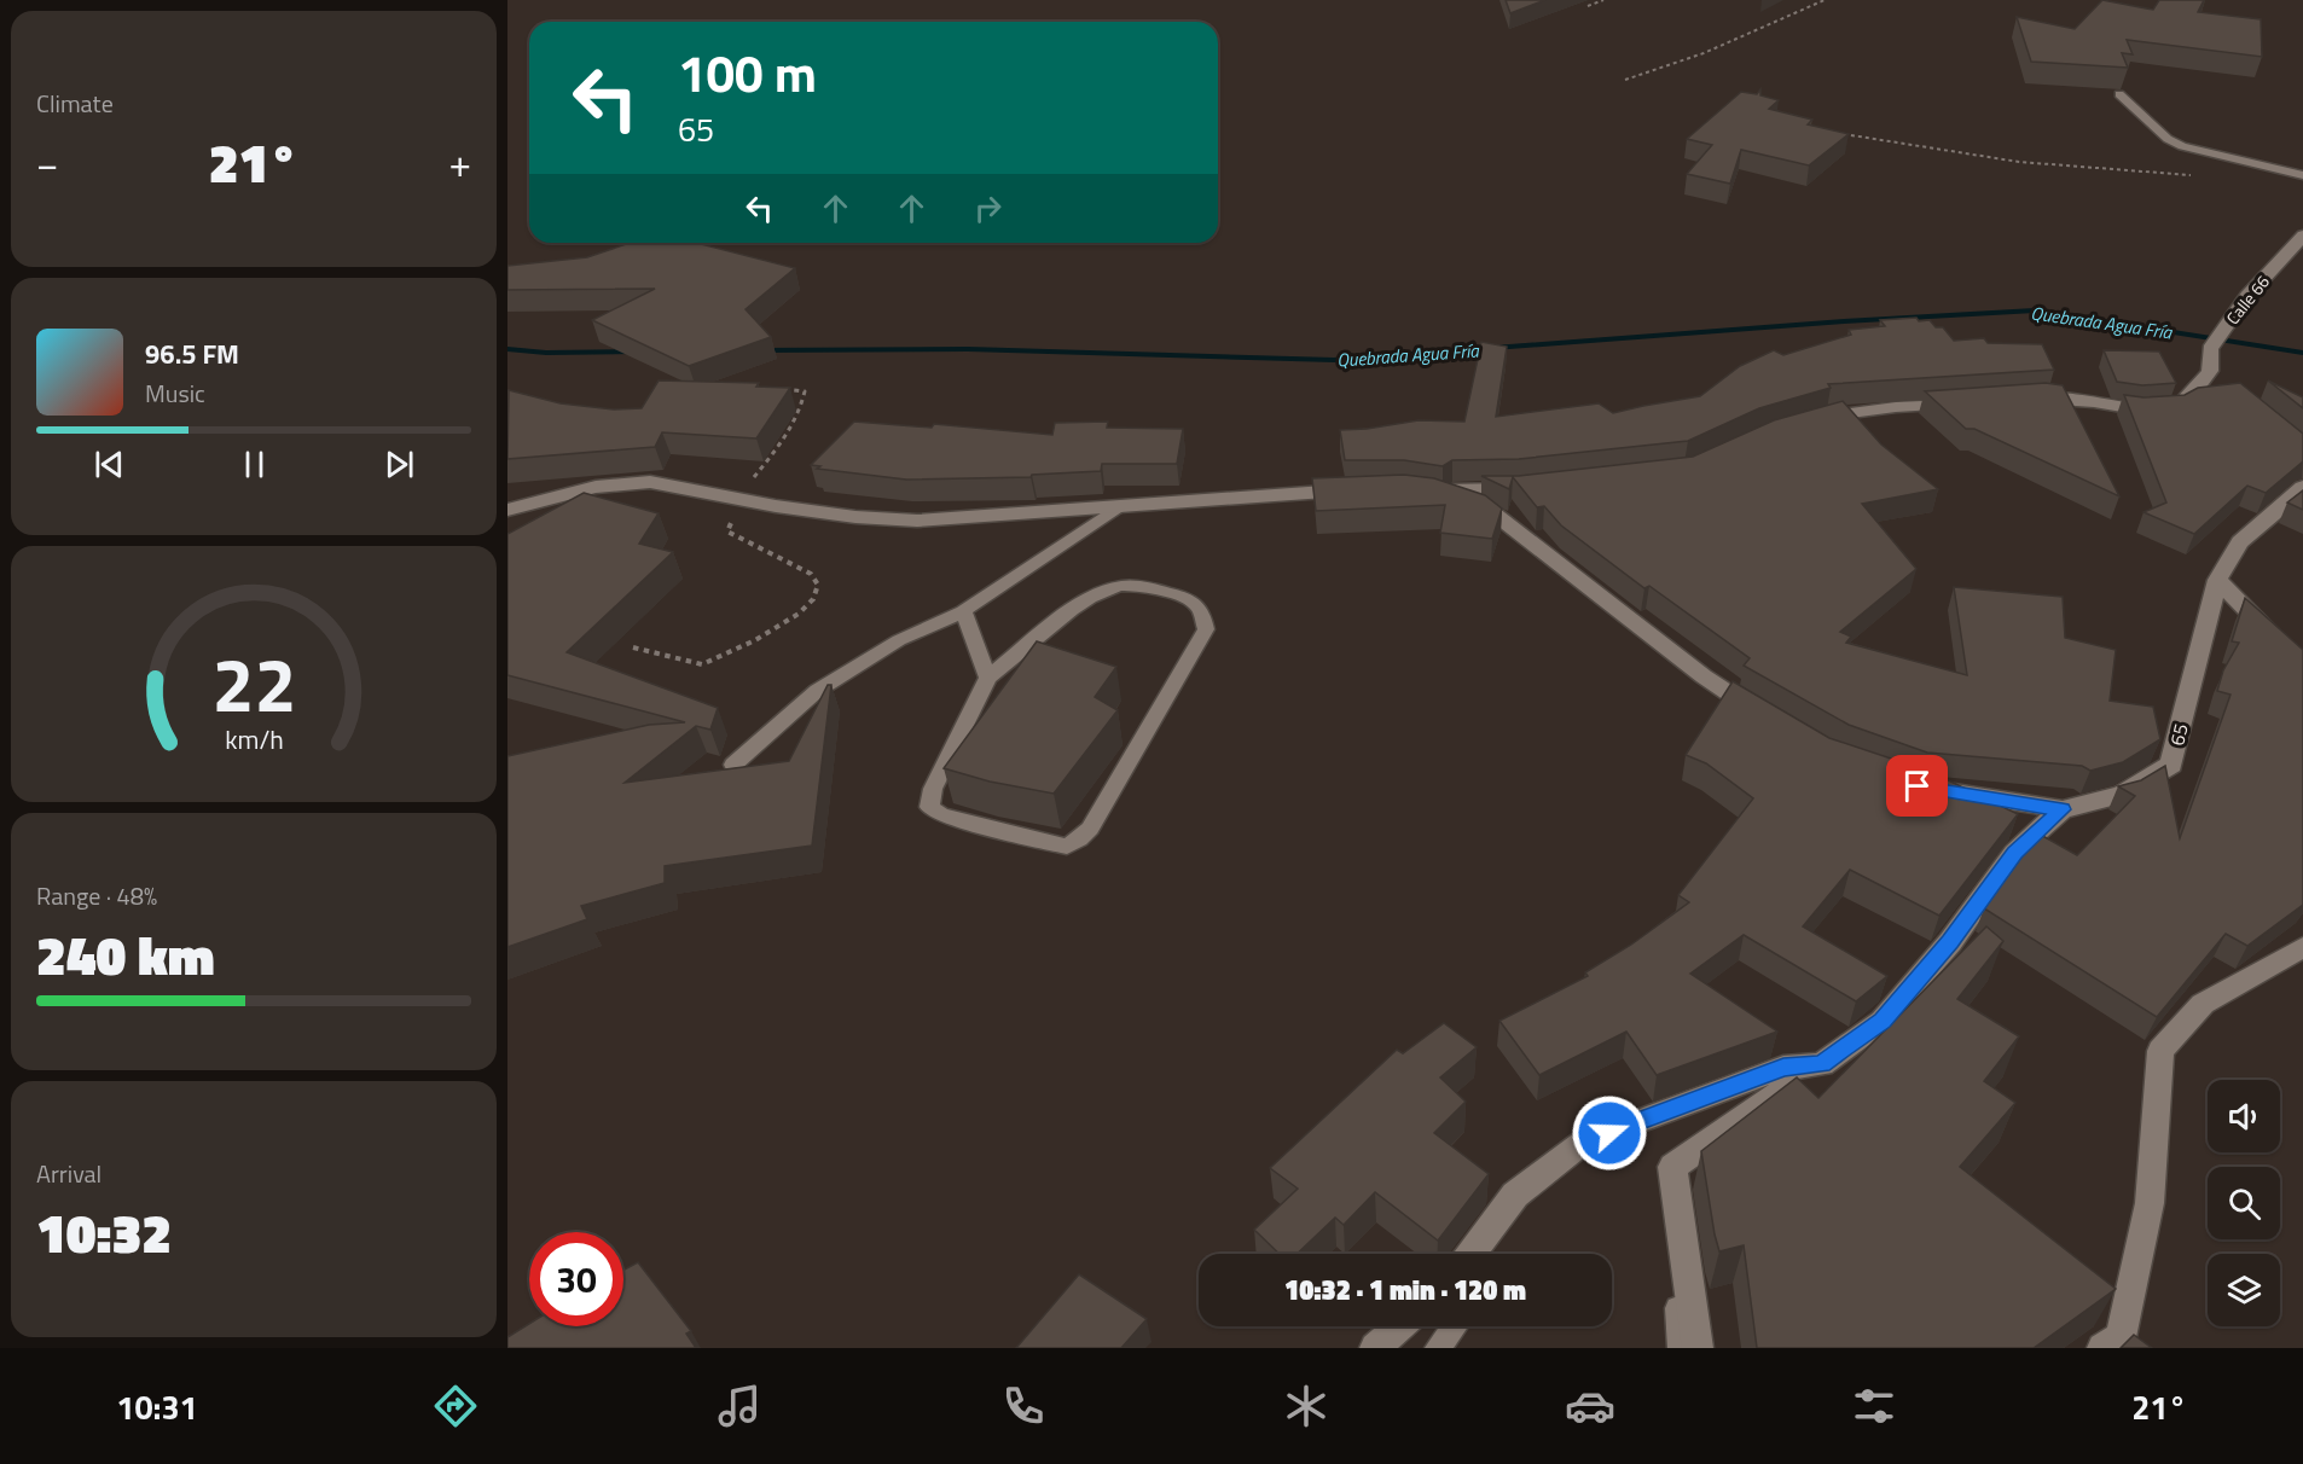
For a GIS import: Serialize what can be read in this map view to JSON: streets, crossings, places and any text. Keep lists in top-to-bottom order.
{
  "streets": {
    "street": ["Calle 66", "65"]
  },
  "water": ["Quebrada Agua Fría"],
  "page": {
    "tile": [
      "Climate",
      ["Range · 48%", "240 km"],
      ["Arrival", "10:32"]
    ],
    "turn": ["100 m", "65"],
    "heat": ["−", "21°", "+"],
    "song": ["96.5 FM", "Music"],
    "limit": "30",
    "trip": "10:32 · 1 min · 120 m",
    "tabs": ["10:31", "21°"],
    "gauge": ["22", "km/h"]
  }
}
